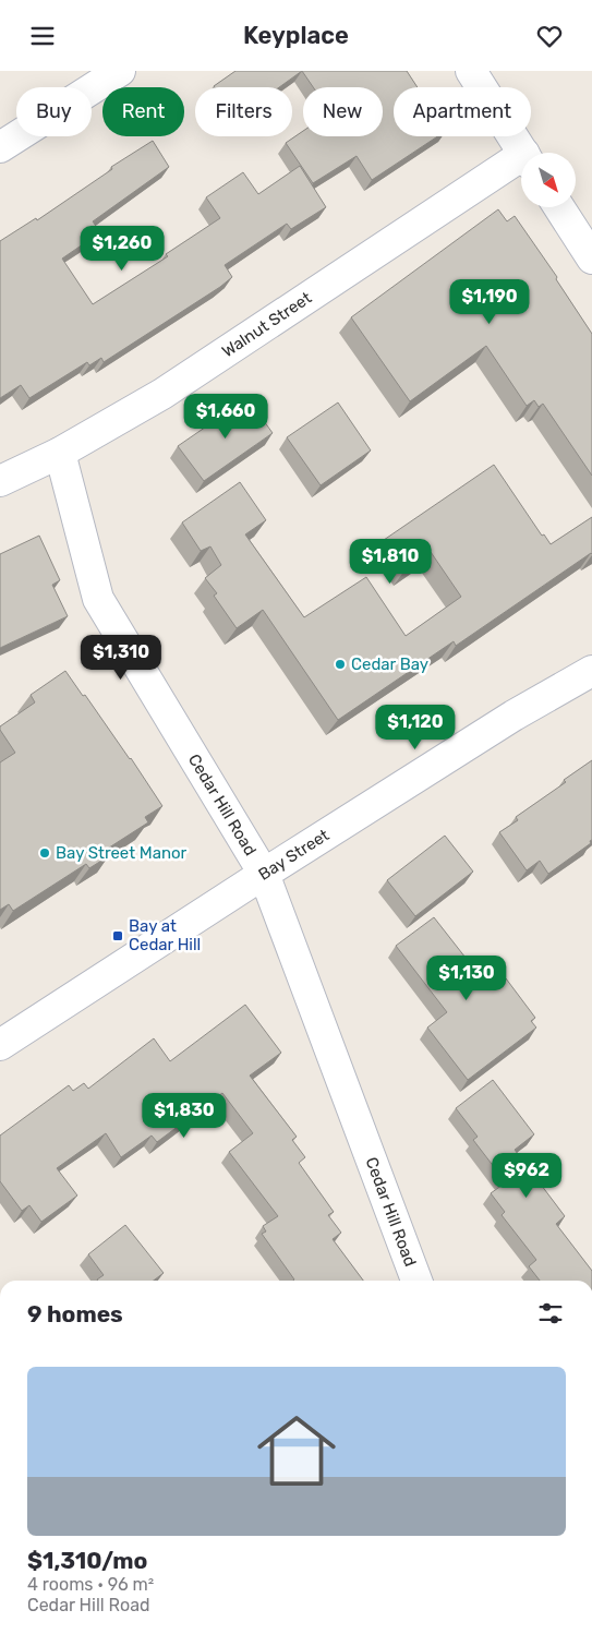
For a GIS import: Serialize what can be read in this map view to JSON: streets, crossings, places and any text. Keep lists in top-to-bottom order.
{
  "streets": {
    "street": ["Walnut Street", "Cedar Hill Road", "Bay Street"]
  },
  "crossings": [
    ["Walnut Street", "Cedar Hill Road"],
    ["Cedar Hill Road", "Bay Street"]
  ],
  "places": {
    "other": ["Cedar Bay", "Bay Street Manor"],
    "transit": ["Bay at Cedar Hill"]
  },
  "north": "bottom right",
  "page": {
    "header": "Keyplace",
    "chip": [
      "Buy",
      "Rent",
      "Filters",
      "New",
      "Apartment"
    ],
    "price": [
      "$1,260",
      "$1,190",
      "$1,660",
      "$1,810",
      "$1,310",
      "$1,120",
      "$1,130",
      "$1,830",
      "$962"
    ],
    "heading": "9 homes",
    "list": [
      {
        "name": "$1,310/mo",
        "note": "4 rooms · 96 m² · Cedar Hill Road"
      }
    ]
  }
}
